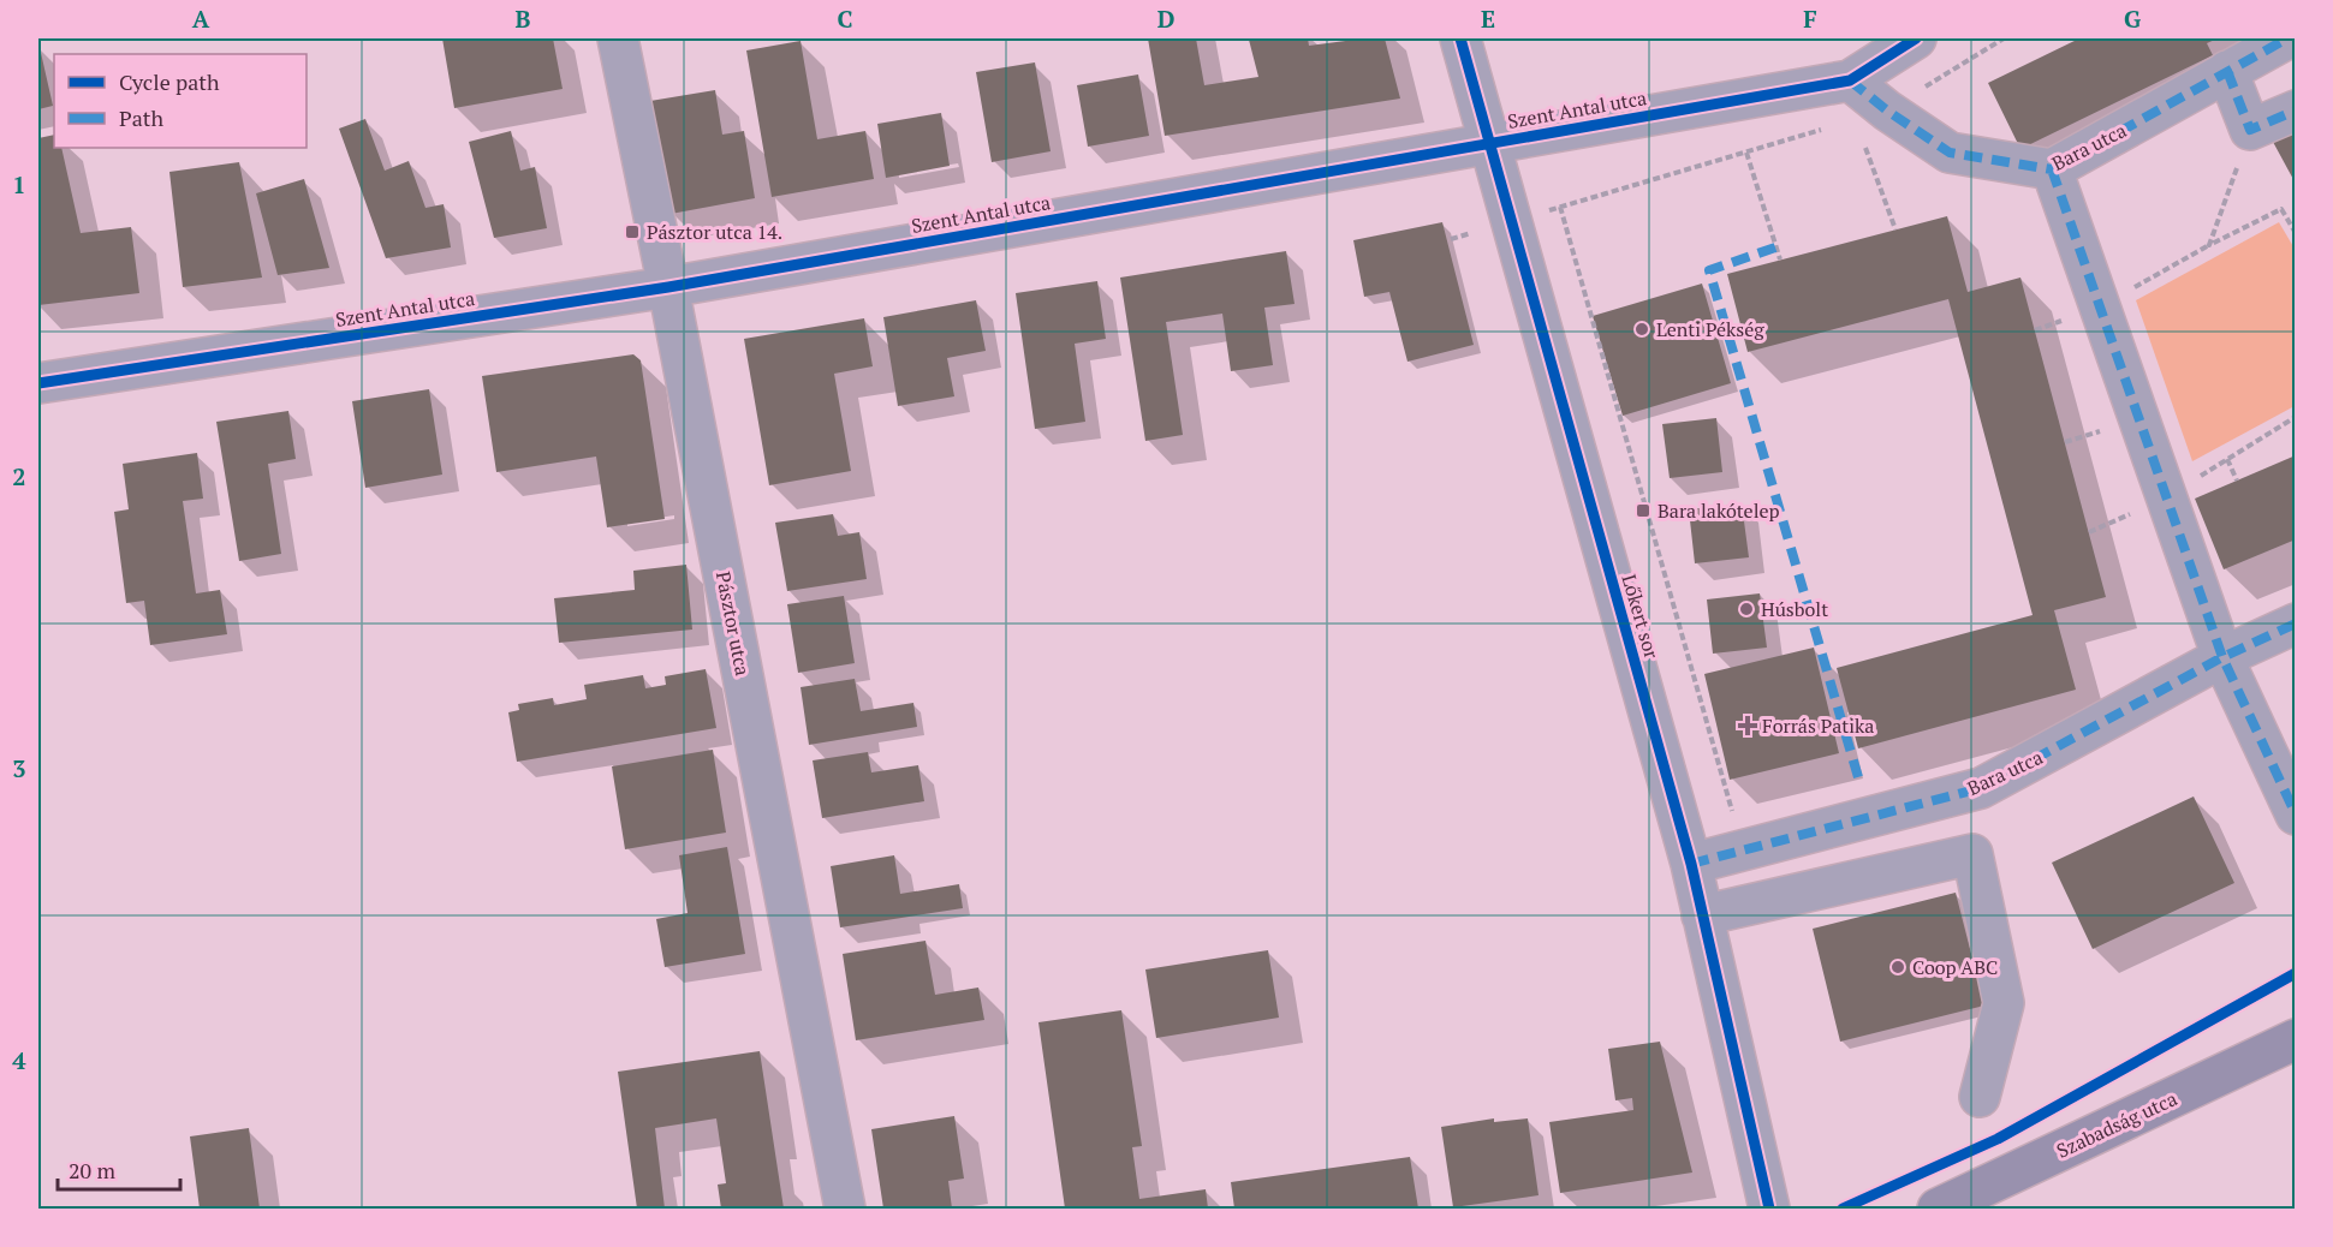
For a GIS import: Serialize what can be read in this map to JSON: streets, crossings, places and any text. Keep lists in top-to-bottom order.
{
  "streets": {
    "main road": ["Szabadság utca"],
    "street": [
      "Szent Antal utca",
      "Bara utca",
      "Lőkert sor",
      "Pásztor utca"
    ]
  },
  "crossings": [
    ["Szent Antal utca", "Bara utca"],
    ["Szent Antal utca", "Lőkert sor"],
    ["Szent Antal utca", "Pásztor utca"],
    ["Bara utca", "Lőkert sor"]
  ],
  "places": {
    "transit": ["Pásztor utca 14.", "Bara lakótelep"],
    "other": ["Lenti Pékség", "Húsbolt", "Coop ABC"],
    "health": ["Forrás Patika"]
  },
  "legend": ["Cycle path", "Path"],
  "scale_bar": "20 m",
  "grid": {
    "columns": [
      "A",
      "B",
      "C",
      "D",
      "E",
      "F",
      "G"
    ],
    "rows": [
      "1",
      "2",
      "3",
      "4"
    ]
  }
}
